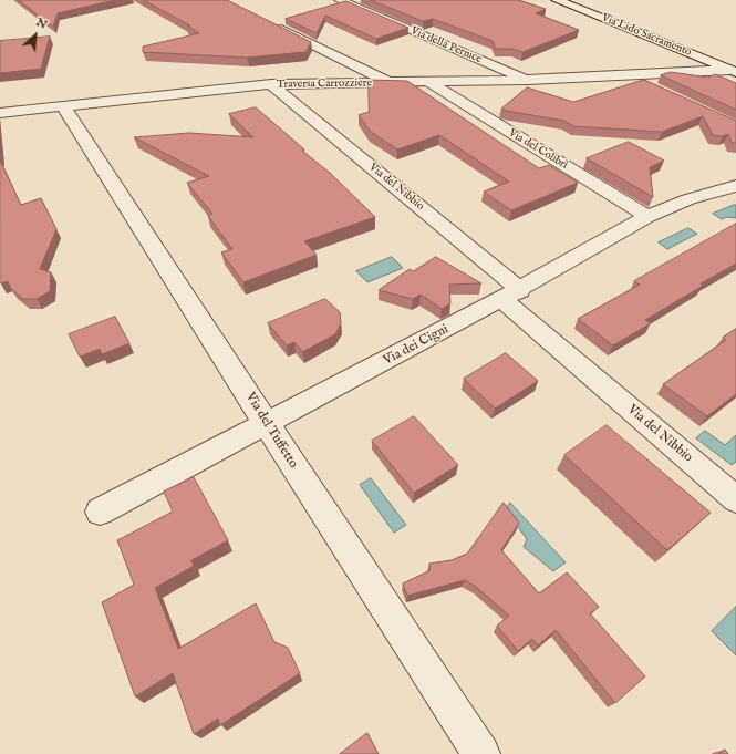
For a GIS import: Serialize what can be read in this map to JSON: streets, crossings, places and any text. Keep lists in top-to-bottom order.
{
  "streets": {
    "street": [
      "Via Lido Sacramento",
      "Via della Pernice",
      "Traversa Carrozziere",
      "Via del Colibrì",
      "Via del Nibbio",
      "Via dei Cigni",
      "Via del Tuffetto"
    ]
  },
  "crossings": [
    ["Via Lido Sacramento", "Traversa Carrozziere"],
    ["Via della Pernice", "Traversa Carrozziere"],
    ["Traversa Carrozziere", "Via del Colibrì"],
    ["Traversa Carrozziere", "Via del Nibbio"],
    ["Traversa Carrozziere", "Via del Tuffetto"],
    ["Via del Colibrì", "Via dei Cigni"],
    ["Via del Nibbio", "Via dei Cigni"],
    ["Via dei Cigni", "Via del Tuffetto"]
  ],
  "north": "top right"
}
